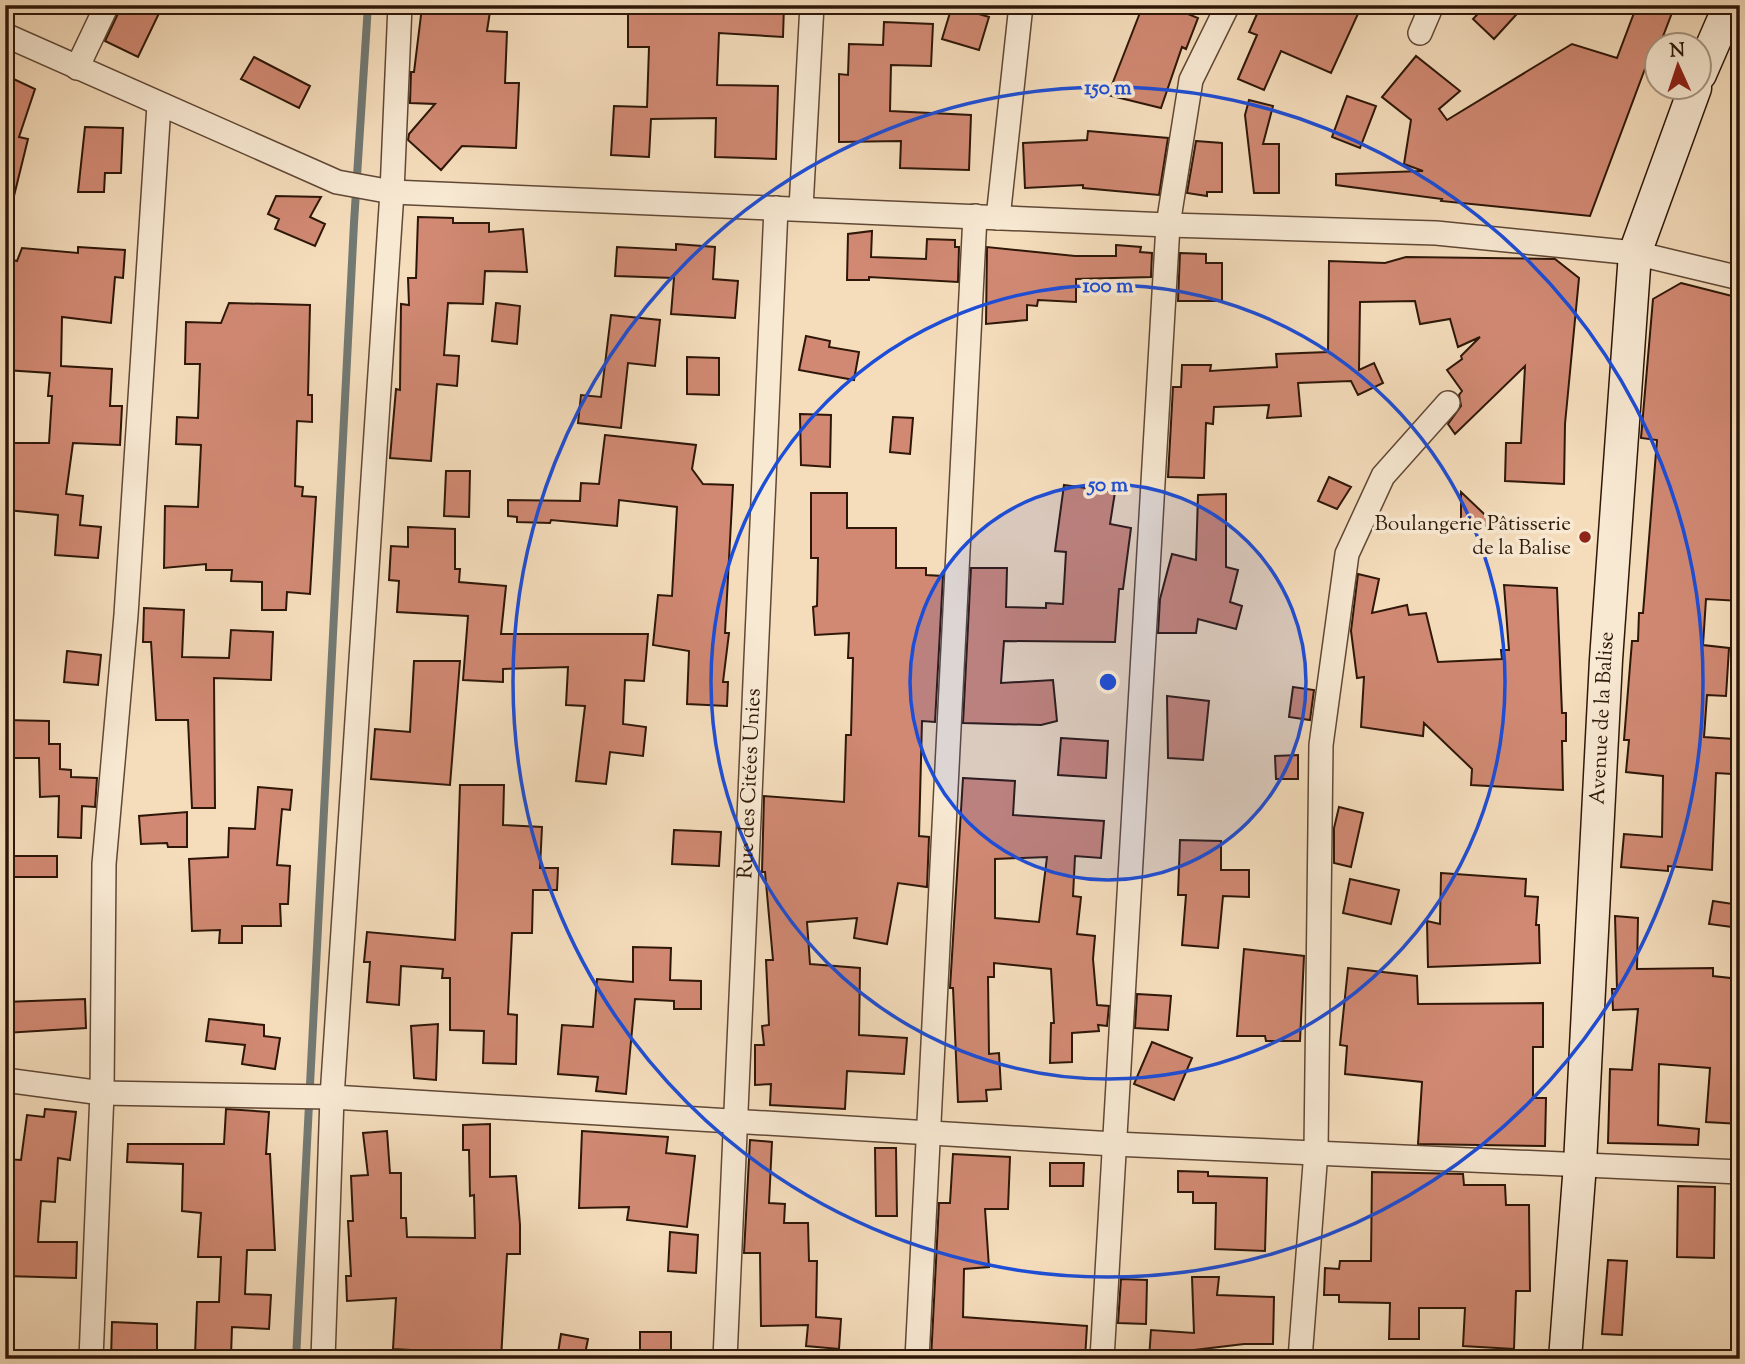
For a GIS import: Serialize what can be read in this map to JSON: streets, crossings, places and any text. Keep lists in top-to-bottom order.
{
  "streets": {
    "street": ["Avenue de la Balise", "Rue des Citées Unies"]
  },
  "places": ["Boulangerie Pâtisserie de la Balise"],
  "north": "top",
  "rings": ["150 m", "100 m", "50 m"]
}
